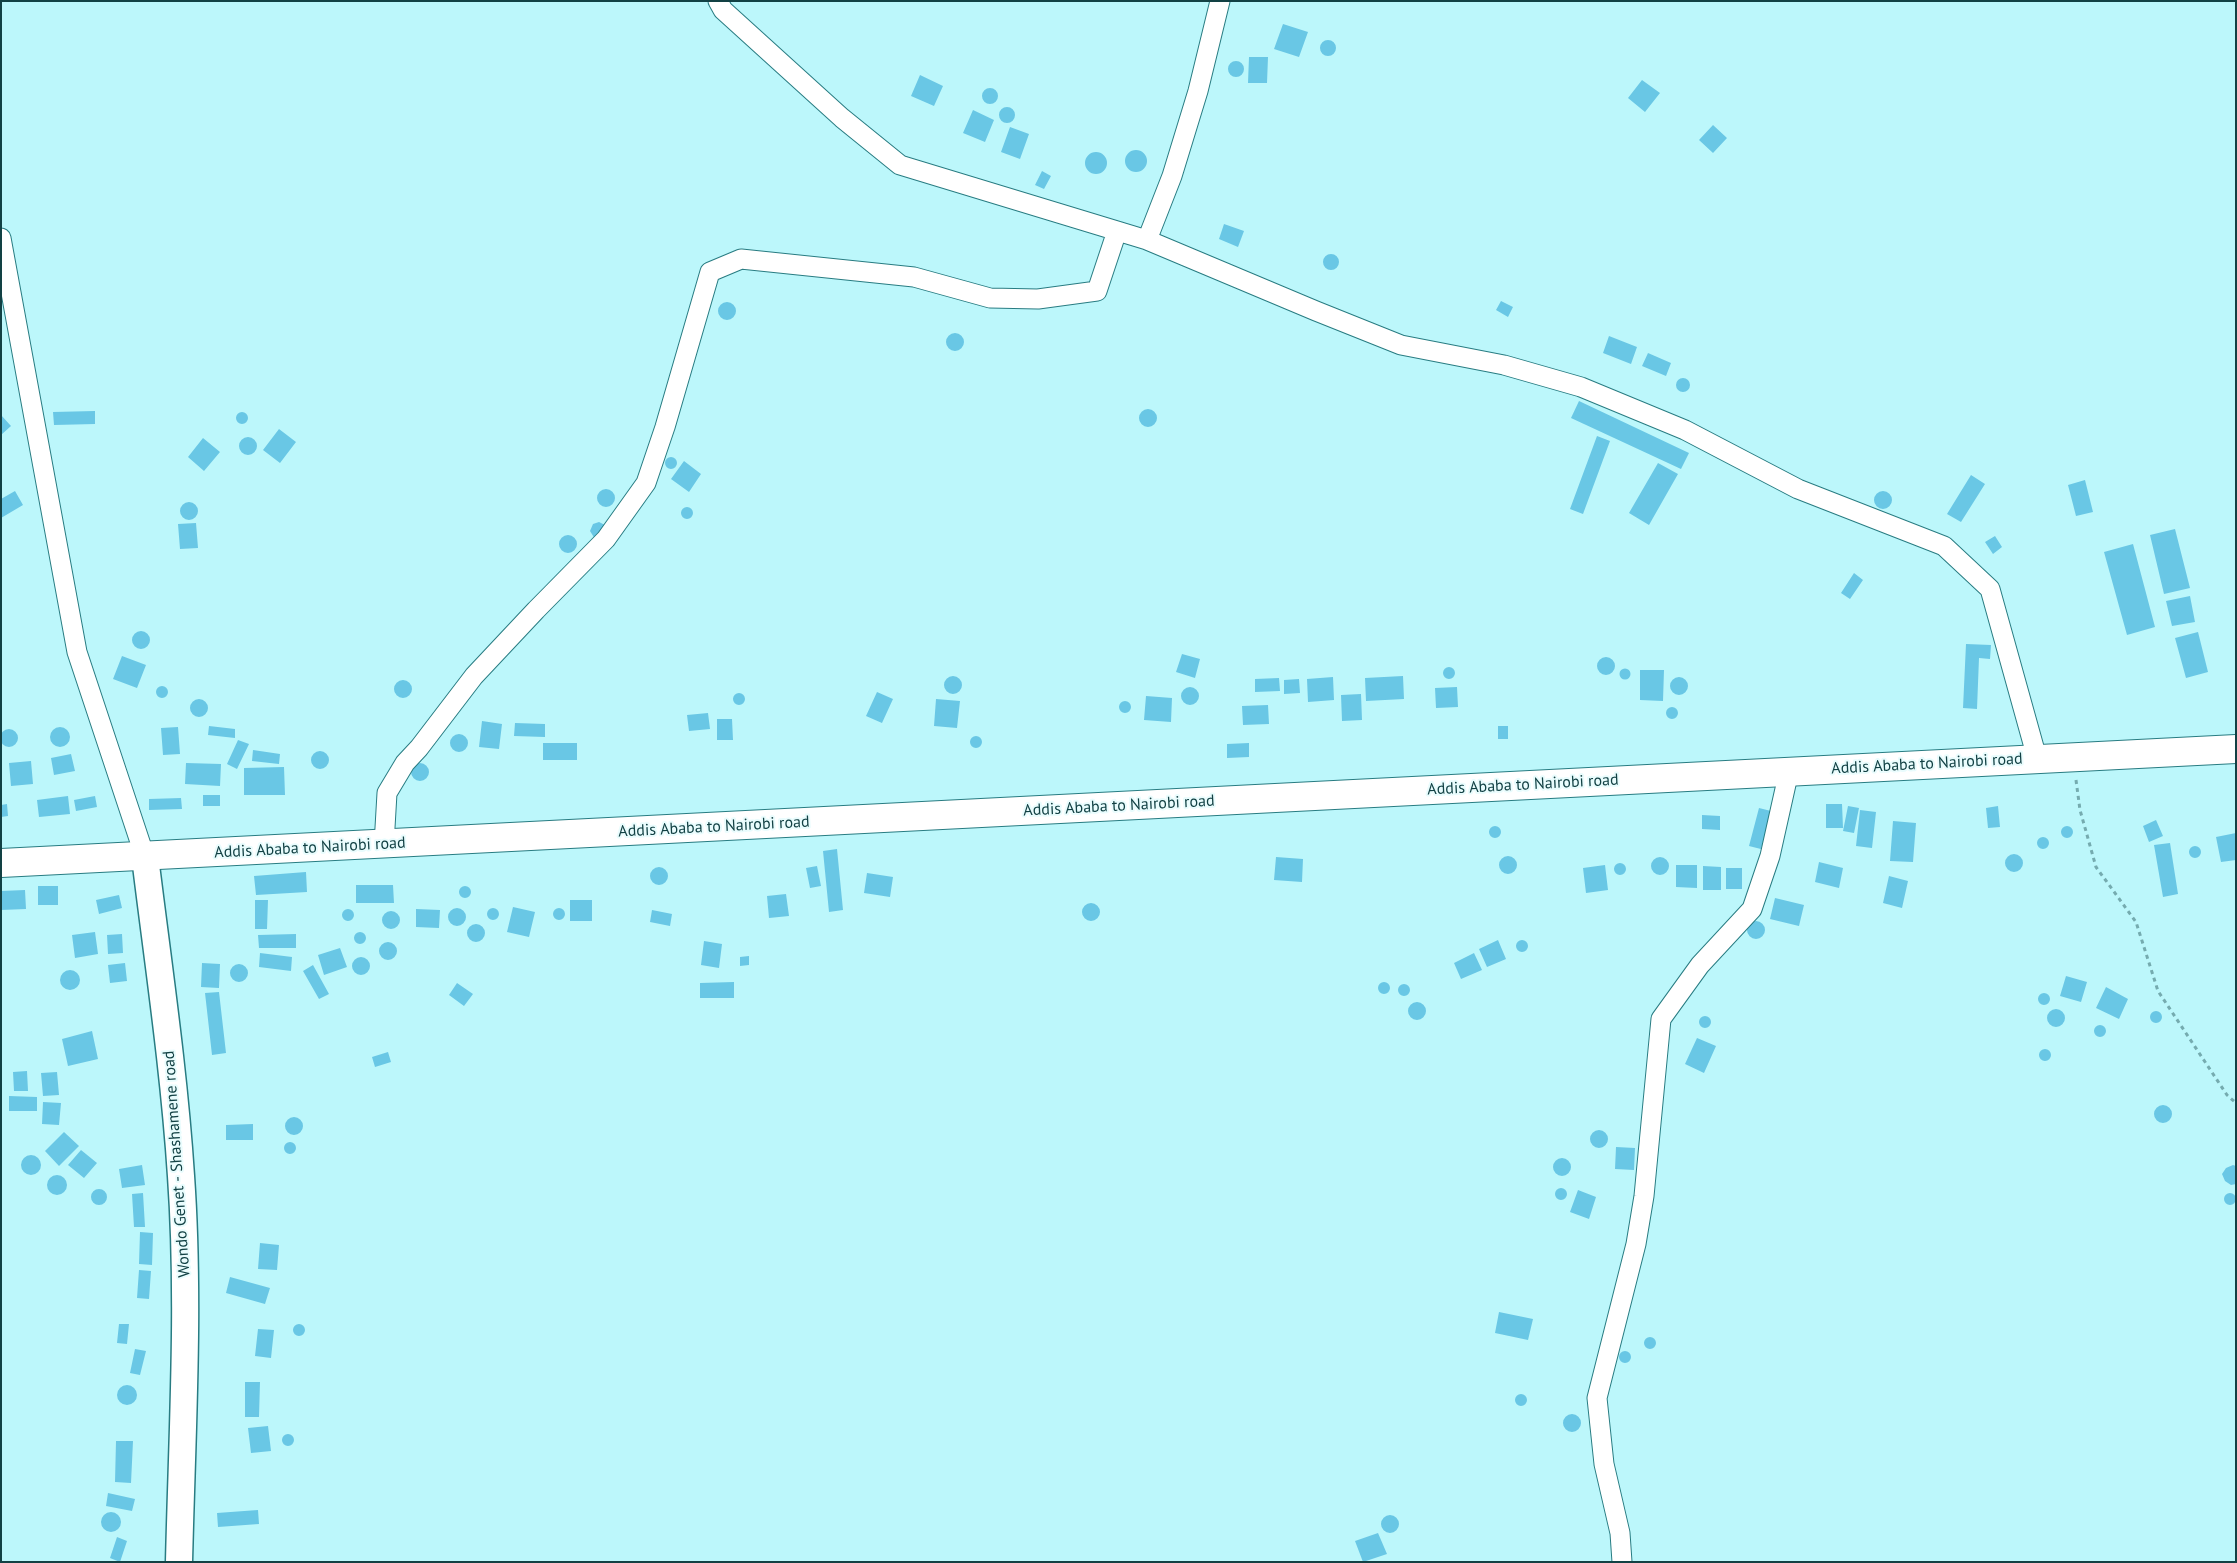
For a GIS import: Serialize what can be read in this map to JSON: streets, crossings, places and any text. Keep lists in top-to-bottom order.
{
  "streets": {
    "highway": ["Addis Ababa to Nairobi road"],
    "main road": ["Wondo Genet - Shashamene road"]
  },
  "crossings": [
    ["Addis Ababa to Nairobi road", "Wondo Genet - Shashamene road"]
  ]
}
